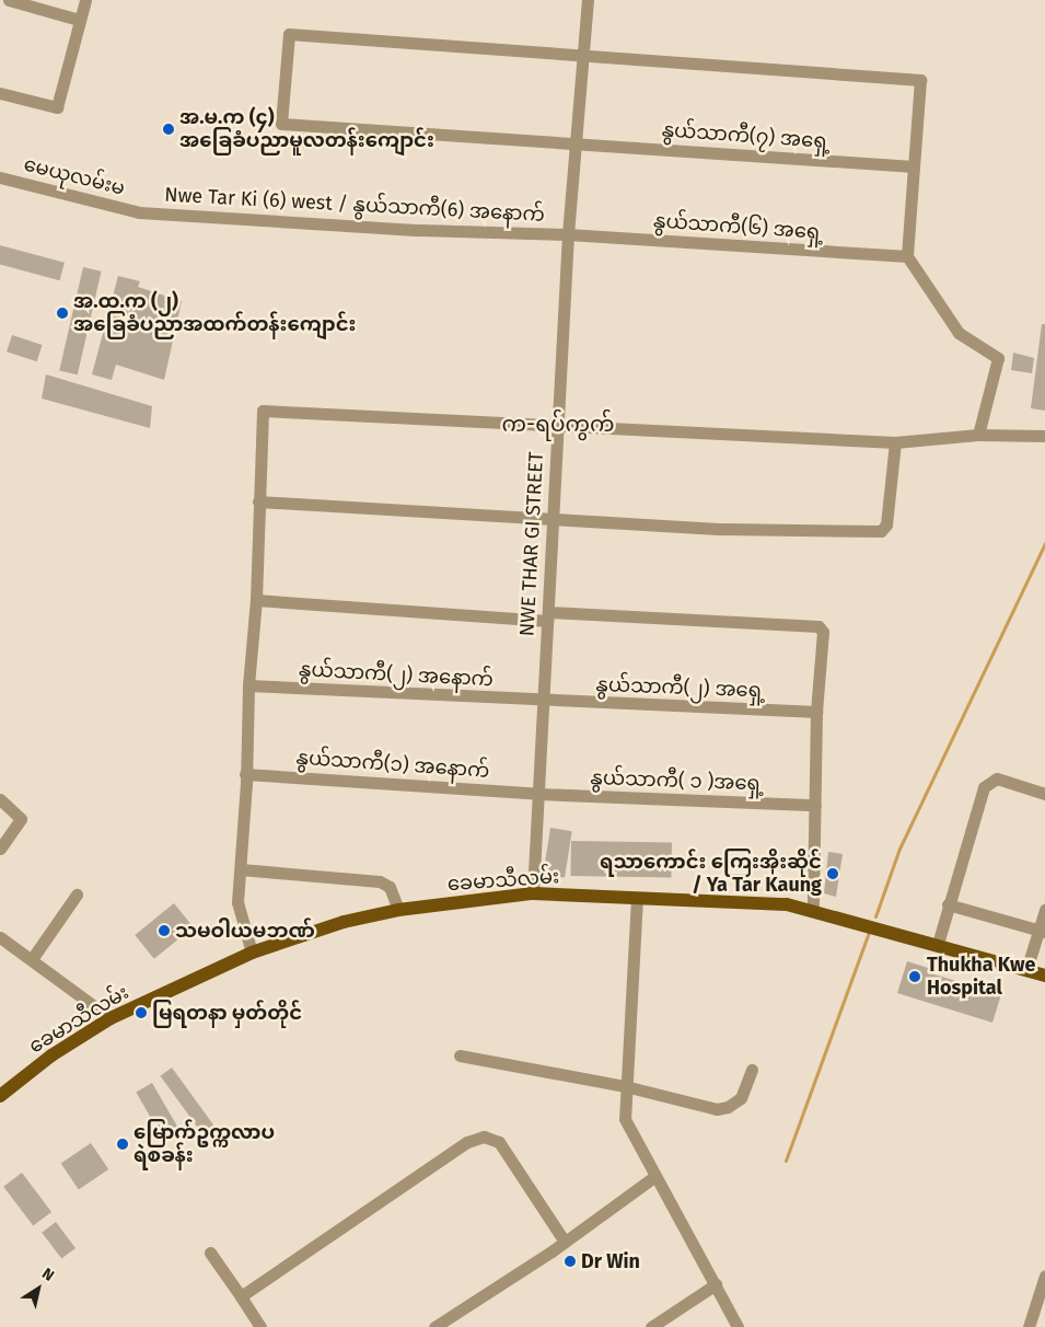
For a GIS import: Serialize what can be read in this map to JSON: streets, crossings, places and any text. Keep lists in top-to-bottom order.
{
  "streets": {
    "main road": ["ခေမာသီလမ်း"],
    "street": [
      "နွယ်သာကီ(၇) အရှေ့",
      "မေယုလမ်းမ",
      "Nwe Tar Ki (6) west / နွယ်သာကီ(6) အနောက်",
      "နွယ်သာကီ(၆) အရှေ့",
      "NWE THAR GI STREET",
      "နွယ်သာကီ(၂) အနောက်",
      "နွယ်သာကီ(၂) အရှေ့",
      "နွယ်သာကီ(၁) အနောက်",
      "နွယ်သာကီ( ၁ )အရှေ့"
    ]
  },
  "crossings": [
    ["နွယ်သာကီ(၇) အရှေ့", "NWE THAR GI STREET"],
    ["မေယုလမ်းမ", "Nwe Tar Ki (6) west / နွယ်သာကီ(6) အနောက်"],
    ["Nwe Tar Ki (6) west / နွယ်သာကီ(6) အနောက်", "နွယ်သာကီ(၆) အရှေ့"],
    ["Nwe Tar Ki (6) west / နွယ်သာကီ(6) အနောက်", "NWE THAR GI STREET"],
    ["နွယ်သာကီ(၆) အရှေ့", "NWE THAR GI STREET"],
    ["NWE THAR GI STREET", "နွယ်သာကီ(၂) အနောက်"],
    ["NWE THAR GI STREET", "နွယ်သာကီ(၂) အရှေ့"],
    ["NWE THAR GI STREET", "နွယ်သာကီ(၁) အနောက်"],
    ["NWE THAR GI STREET", "နွယ်သာကီ( ၁ )အရှေ့"],
    ["NWE THAR GI STREET", "ခေမာသီလမ်း"],
    ["နွယ်သာကီ(၂) အနောက်", "နွယ်သာကီ(၂) အရှေ့"],
    ["နွယ်သာကီ(၁) အနောက်", "နွယ်သာကီ( ၁ )အရှေ့"]
  ],
  "districts": ["က-ရပ်ကွက်"],
  "places": [
    "အ.မ.က (၄) အခြေခံပညာမူလတန်းကျောင်း",
    "အ.ထ.က (၂) အခြေခံပညာအထက်တန်းကျောင်း",
    "ရသာကောင်း ကြေးအိုးဆိုင် / Ya Tar Kaung",
    "သမဝါယမဘဏ်",
    "Thukha Kwe Hospital",
    "မြရတနာ မှတ်တိုင်",
    "မြောက်ဥက္ကလာပ ရဲစခန်း",
    "Dr Win"
  ],
  "north": "top right"
}
